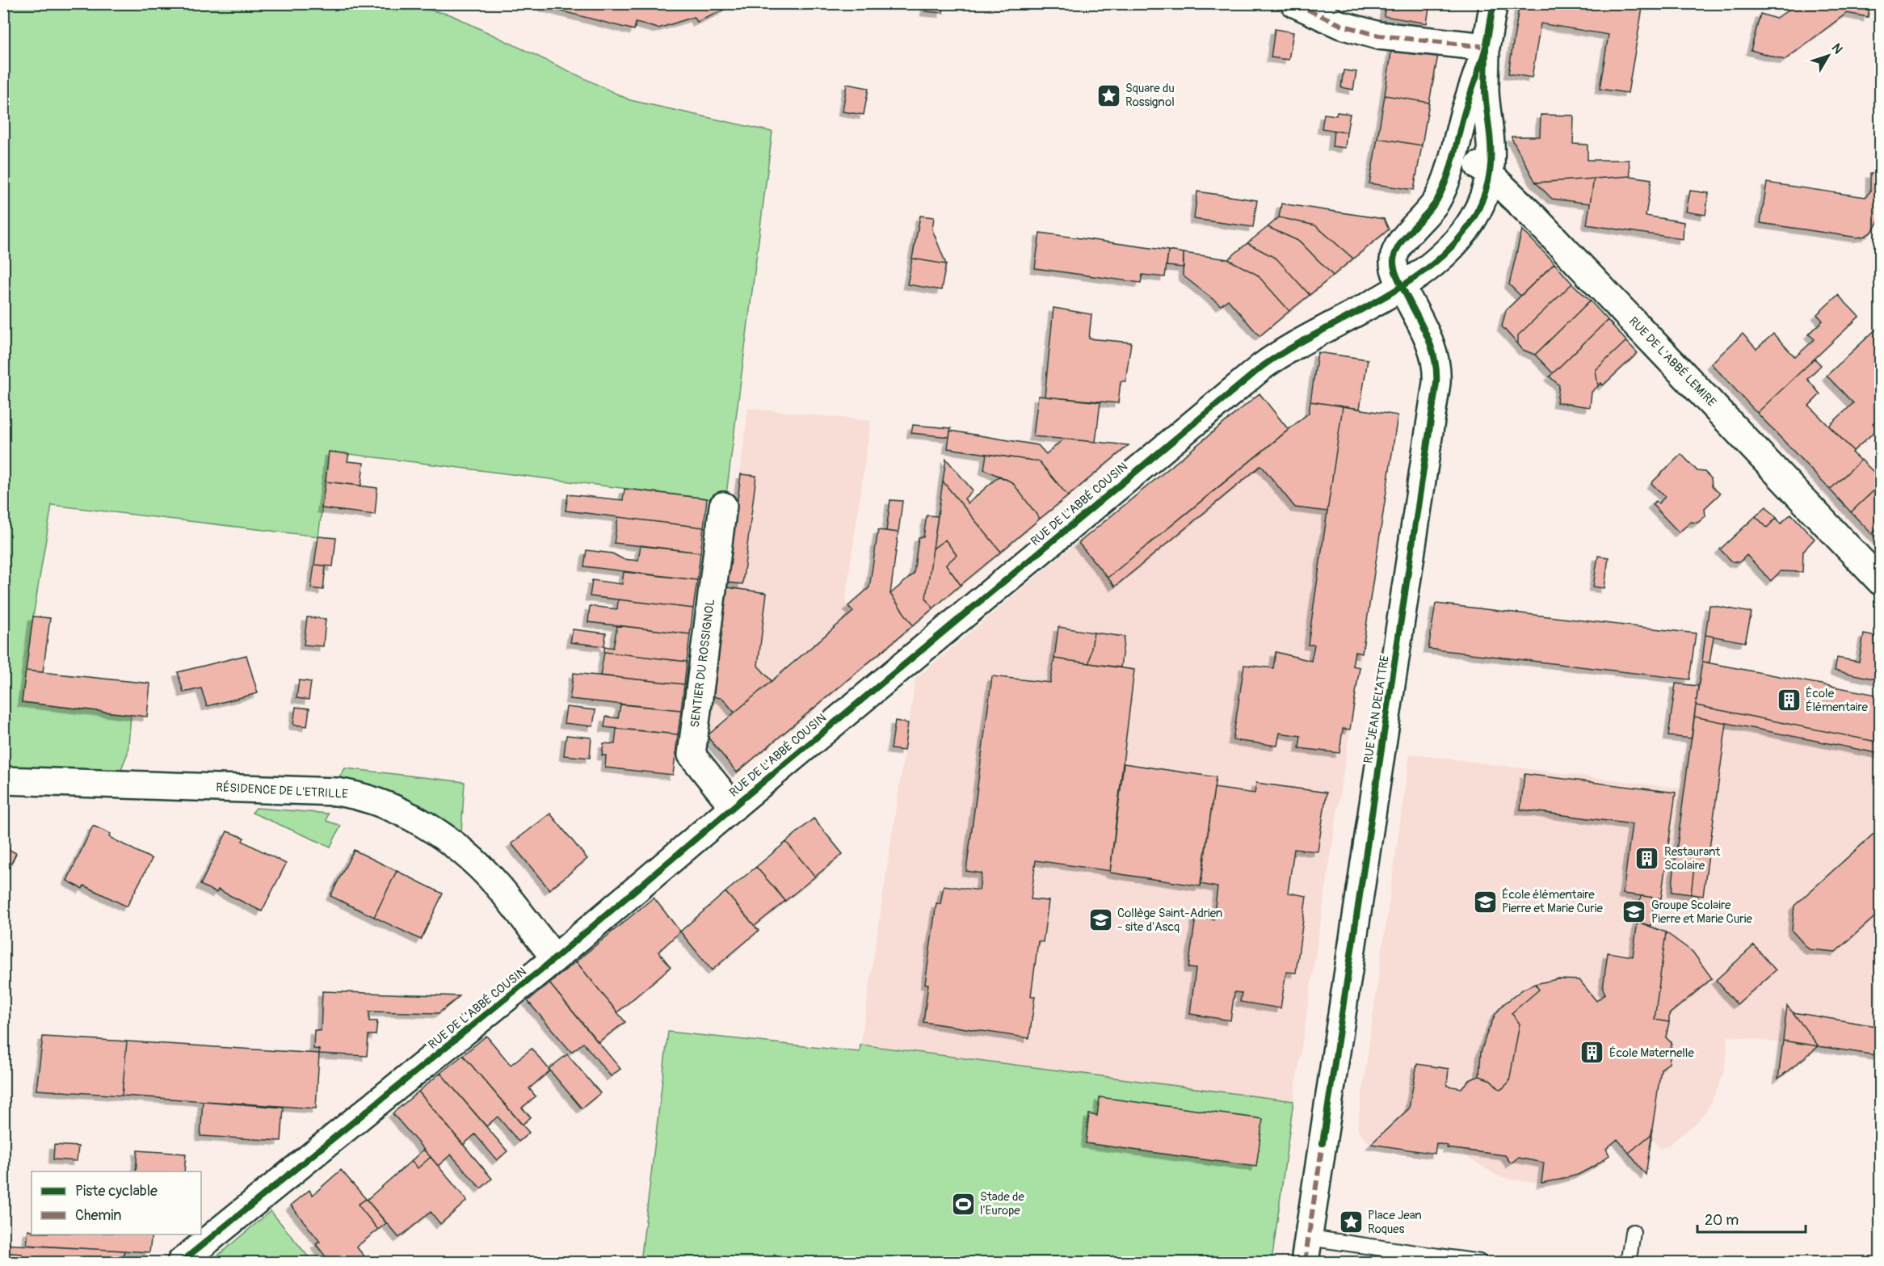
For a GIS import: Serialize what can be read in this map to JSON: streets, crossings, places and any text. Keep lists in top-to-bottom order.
{
  "streets": {
    "street": [
      "RUE DE L'ABBÉ LEMIRE",
      "RUE DE L'ABBÉ COUSIN",
      "SENTIER DU ROSSIGNOL",
      "RUE JEAN DELATTRE",
      "RÉSIDENCE DE L'ETRILLE"
    ]
  },
  "crossings": [
    ["RUE DE L'ABBÉ LEMIRE", "RUE DE L'ABBÉ COUSIN"],
    ["RUE DE L'ABBÉ LEMIRE", "RUE JEAN DELATTRE"],
    ["RUE DE L'ABBÉ COUSIN", "SENTIER DU ROSSIGNOL"],
    ["RUE DE L'ABBÉ COUSIN", "RUE JEAN DELATTRE"],
    ["RUE DE L'ABBÉ COUSIN", "RÉSIDENCE DE L'ETRILLE"]
  ],
  "places": {
    "place": ["Square du Rossignol", "Place Jean Roques"],
    "building": ["École Élémentaire", "Restaurant Scolaire", "École Maternelle"],
    "school or university": ["École élémentaire Pierre et Marie Curie", "Groupe Scolaire Pierre et Marie Curie", "Collège Saint-Adrien - site d'Ascq"],
    "sports": ["Stade de l'Europe"]
  },
  "legend": ["Piste cyclable", "Chemin"],
  "scale_bar": "20 m",
  "north": "top right"
}
